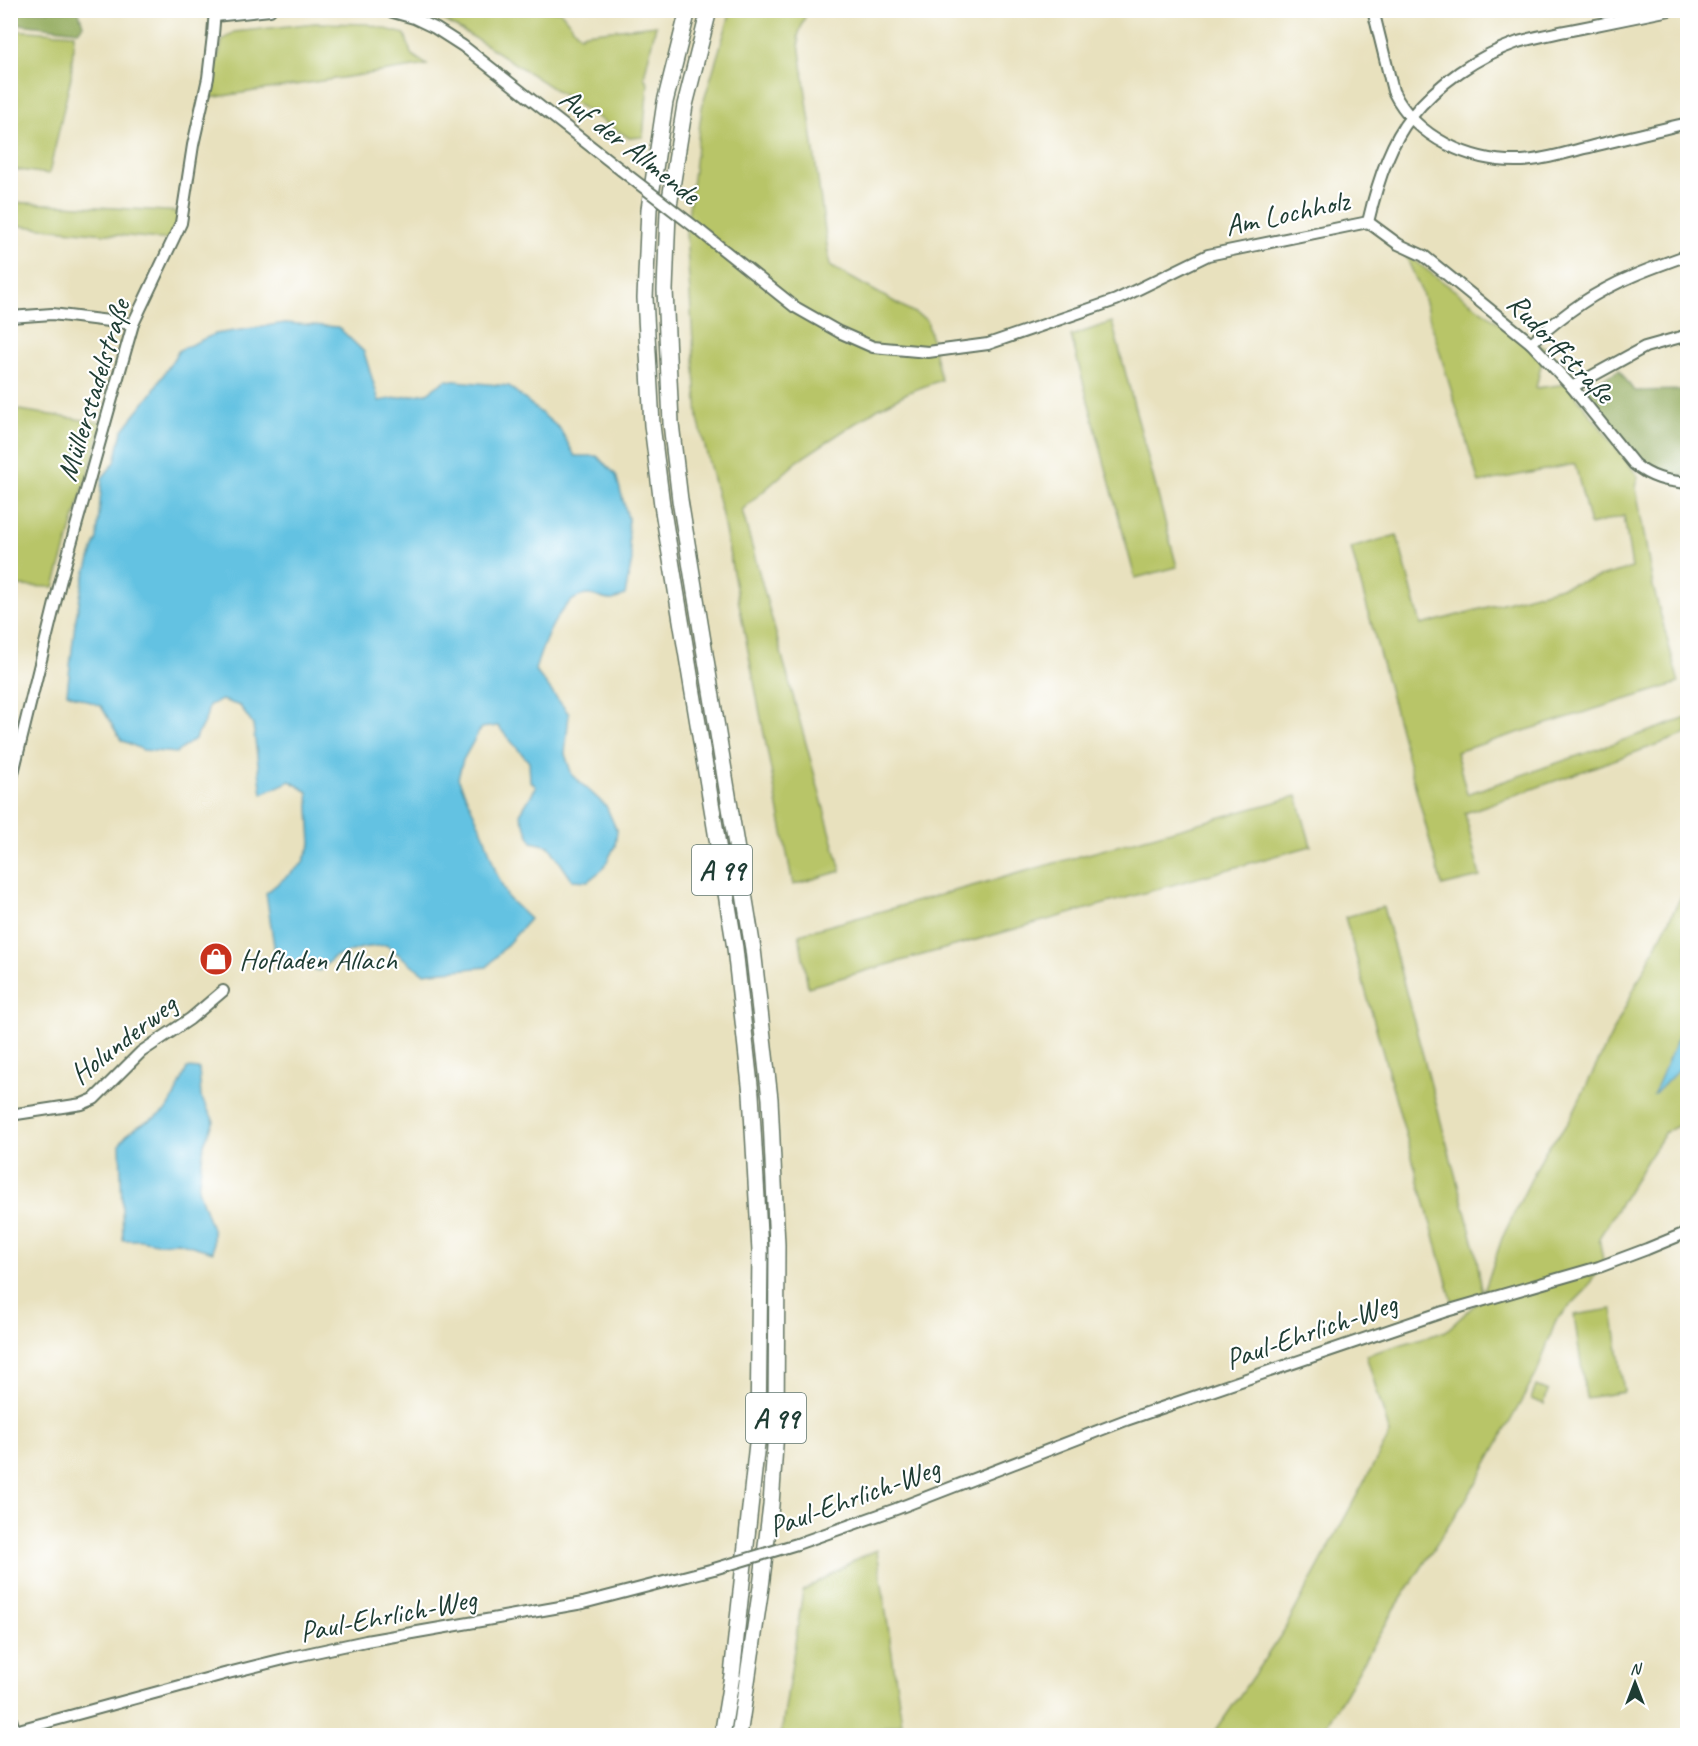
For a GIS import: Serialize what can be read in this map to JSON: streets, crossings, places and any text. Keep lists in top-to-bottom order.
{
  "streets": {
    "highway": ["A 99"],
    "street": [
      "Auf der Allmende",
      "Am Lochholz",
      "Rudorffstraße",
      "Müllerstadelstraße",
      "Holunderweg",
      "Paul-Ehrlich-Weg"
    ]
  },
  "crossings": [
    ["Auf der Allmende", "Am Lochholz"],
    ["Am Lochholz", "Rudorffstraße"]
  ],
  "places": {
    "shop": ["Hofladen Allach"]
  },
  "north": "top"
}
